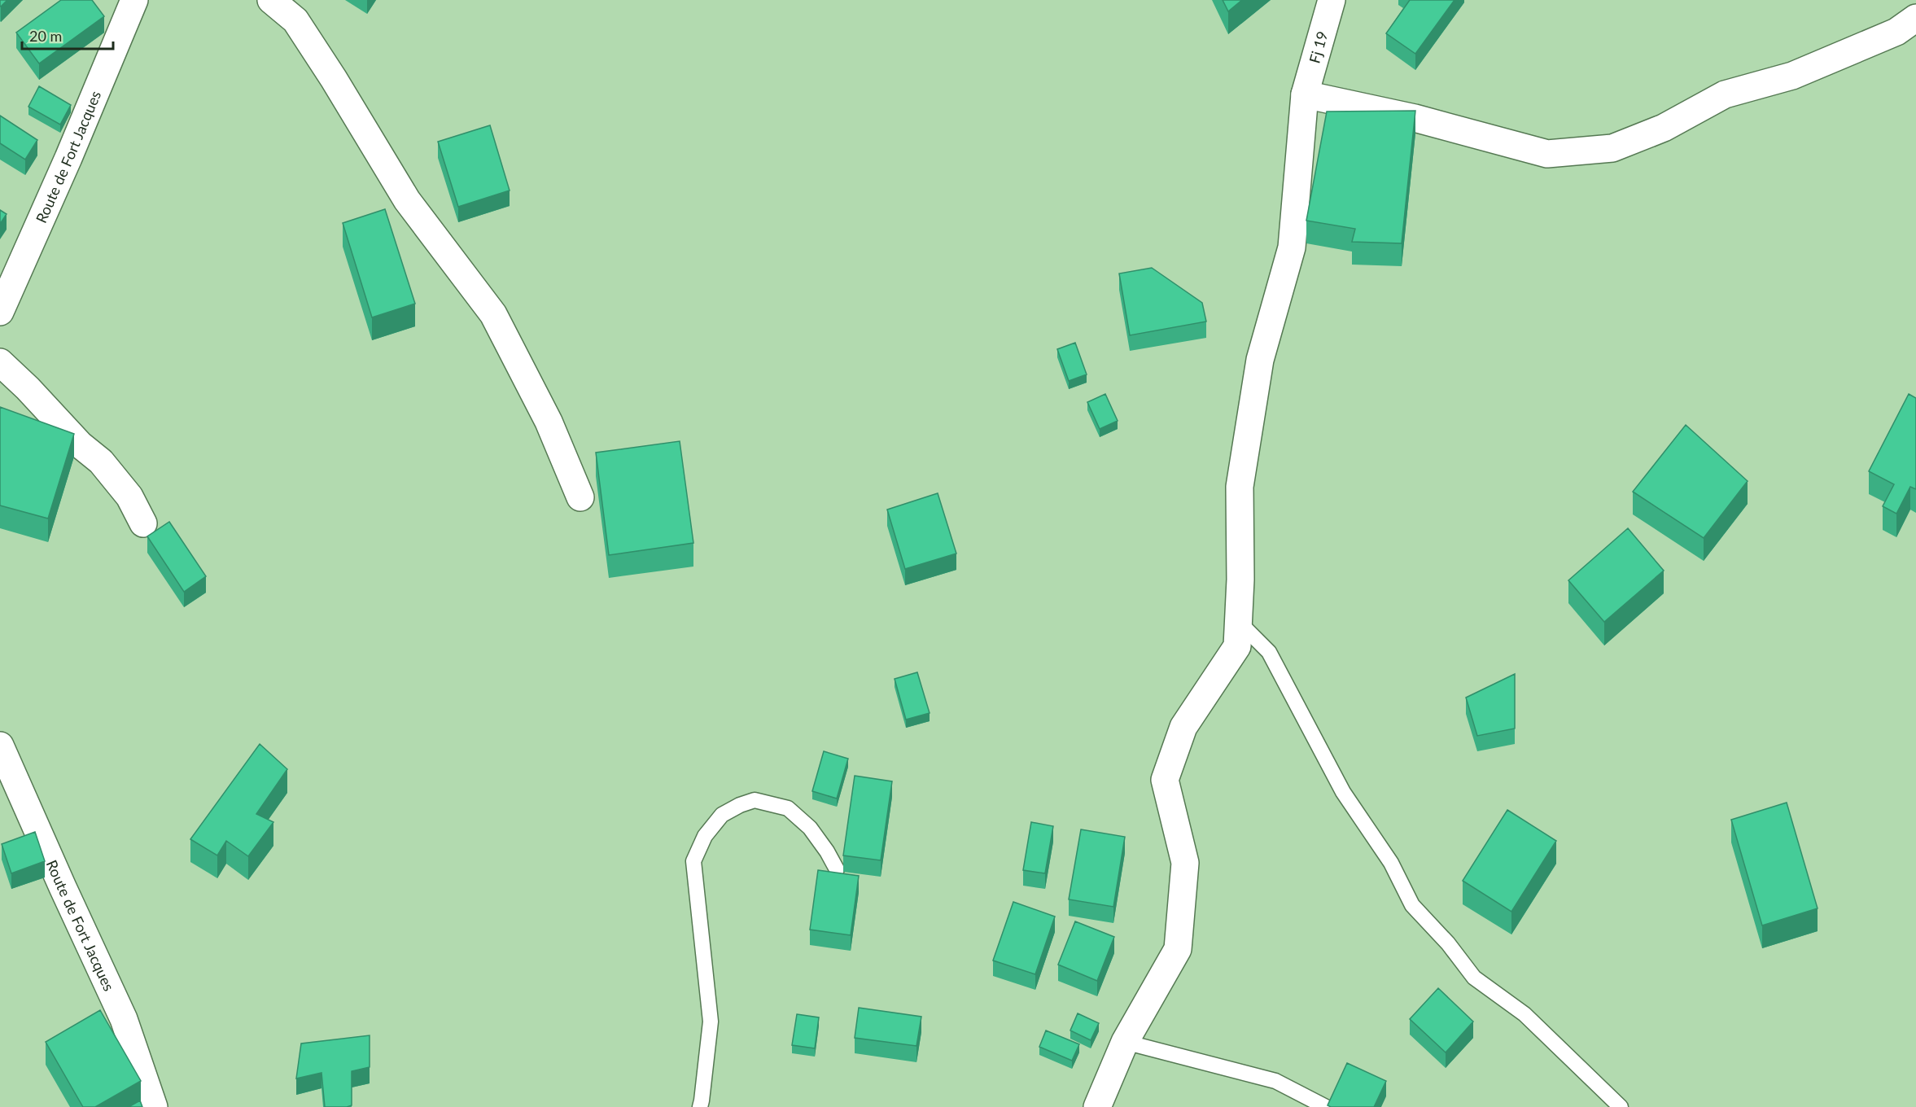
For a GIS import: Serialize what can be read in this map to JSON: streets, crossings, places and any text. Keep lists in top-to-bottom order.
{
  "streets": {
    "street": ["Fj 19", "Route de Fort Jacques"]
  },
  "scale_bar": "20 m"
}
